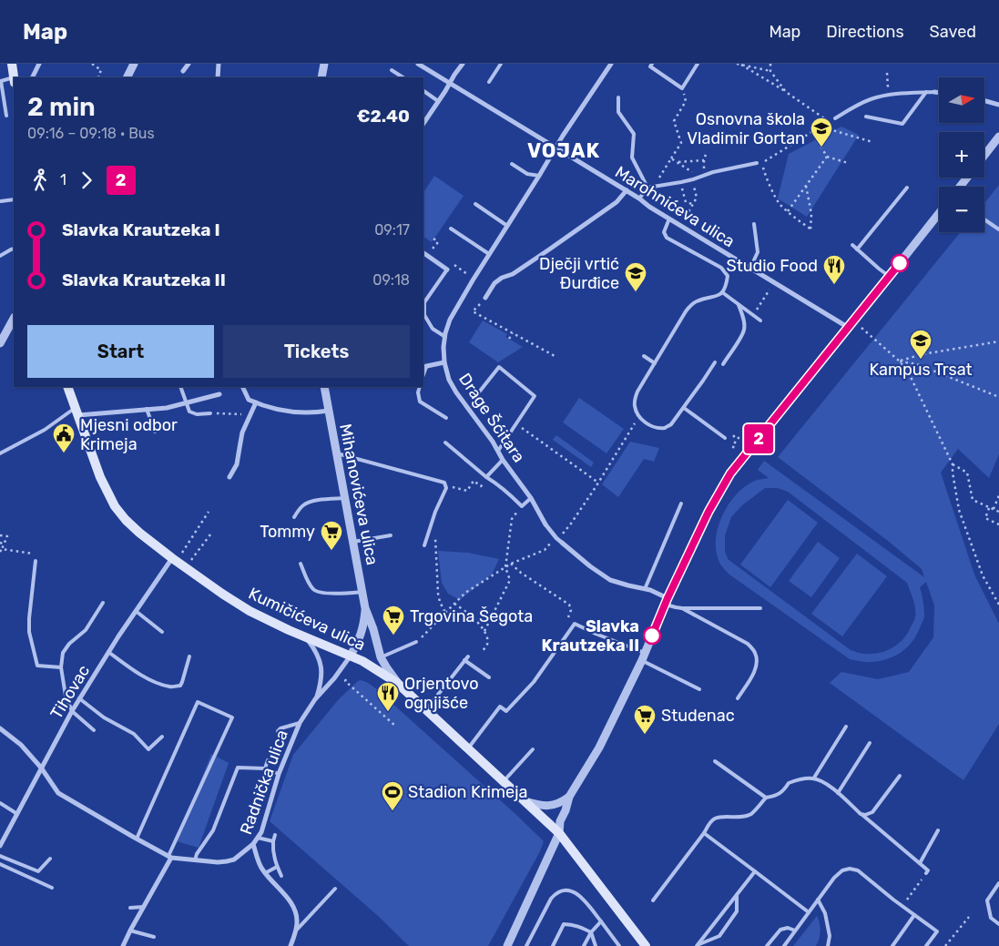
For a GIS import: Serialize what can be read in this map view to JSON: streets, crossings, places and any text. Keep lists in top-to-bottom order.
{
  "streets": {
    "main road": ["Kumičićeva ulica"],
    "street": [
      "Marohnićeva ulica",
      "Drage Šćitara",
      "Mihanovićeva ulica",
      "Tihovac",
      "Radnička ulica"
    ]
  },
  "crossings": [
    ["Marohnićeva ulica", "Drage Šćitara"],
    ["Mihanovićeva ulica", "Kumičićeva ulica"],
    ["Mihanovićeva ulica", "Radnička ulica"],
    ["Kumičićeva ulica", "Tihovac"],
    ["Kumičićeva ulica", "Radnička ulica"]
  ],
  "districts": ["VOJAK"],
  "places": {
    "school or university": ["Osnovna škola Vladimir Gortan", "Dječji vrtić Đurđice", "Kampus Trsat"],
    "restaurant": ["Studio Food", "Orjentovo ognjišće"],
    "public building": ["Mjesni odbor Krimeja"],
    "supermarket": ["Tommy", "Trgovina Šegota", "Studenac"],
    "other": ["Slavka Krautzeka II"],
    "sports": ["Stadion Krimeja"]
  },
  "lines": ["bus line 2"],
  "north": "right",
  "page": {
    "header": "Map",
    "nav": ["Map", "Directions", "Saved"],
    "on_map": "2",
    "map_buttons": ["+", "−"],
    "heading": ["2 min", "09:16 – 09:18 · Bus", "€2.40"],
    "legs": ["1", "2"],
    "list": [
      {
        "name": "Slavka Krautzeka I",
        "value": "09:17"
      },
      {
        "name": "Slavka Krautzeka II",
        "value": "09:18"
      }
    ],
    "buttons": ["Start", "Tickets"]
  }
}
